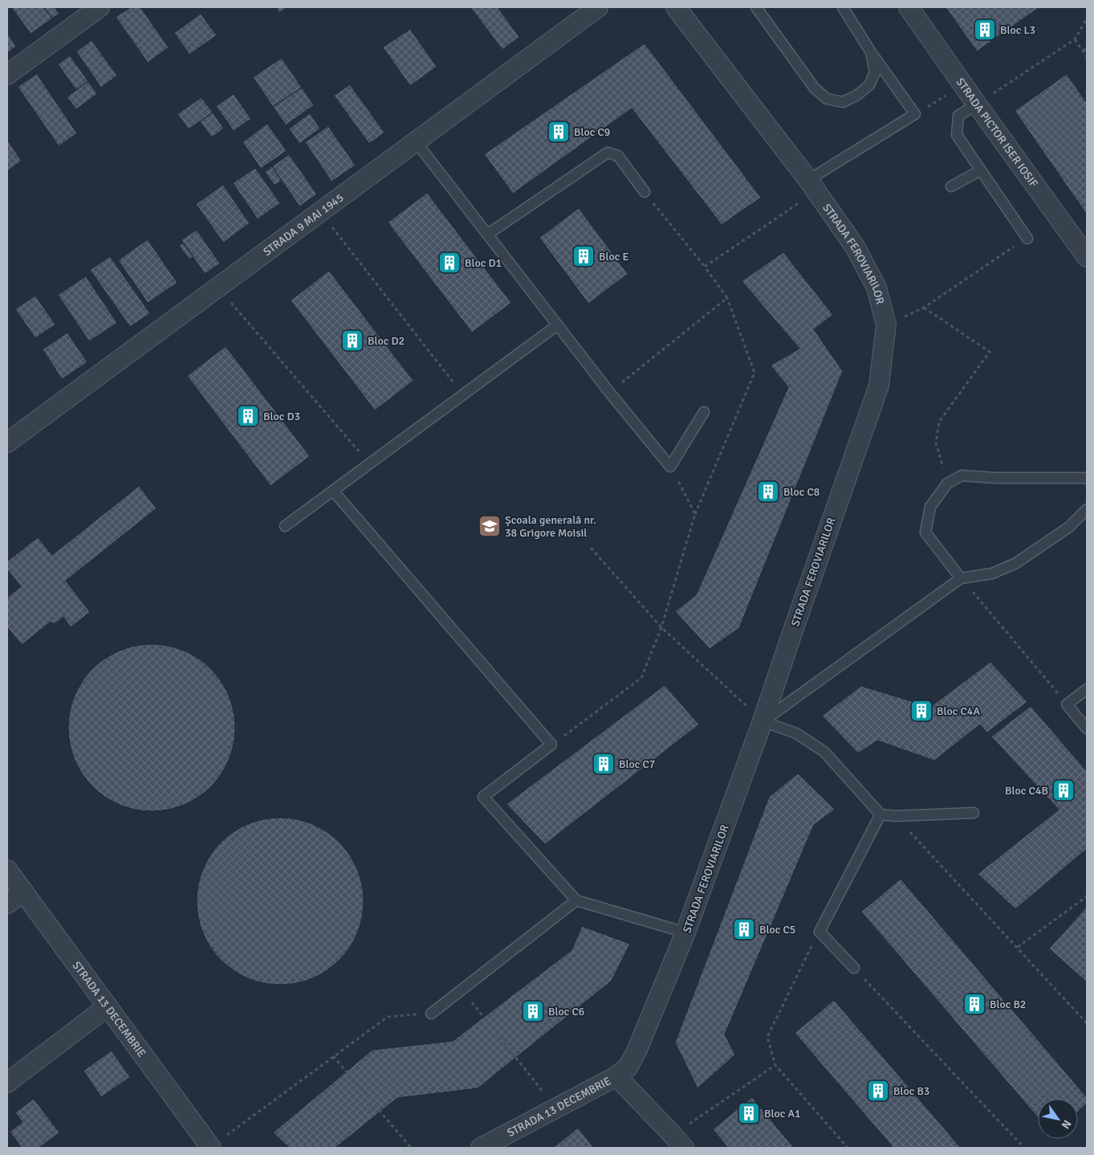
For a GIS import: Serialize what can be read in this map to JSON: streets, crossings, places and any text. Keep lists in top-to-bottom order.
{
  "streets": {
    "street": [
      "STRADA PICTOR ISER IOSIF",
      "STRADA 9 MAI 1945",
      "STRADA FEROVIARILOR",
      "STRADA 13 DECEMBRIE"
    ]
  },
  "crossings": [
    ["STRADA FEROVIARILOR", "STRADA 13 DECEMBRIE"]
  ],
  "places": {
    "building": [
      "Bloc L3",
      "Bloc C9",
      "Bloc E",
      "Bloc D1",
      "Bloc D2",
      "Bloc D3",
      "Bloc C8",
      "Bloc C4A",
      "Bloc C7",
      "Bloc C4B",
      "Bloc C5",
      "Bloc B2",
      "Bloc C6",
      "Bloc B3",
      "Bloc A1"
    ],
    "school or university": ["Școala generală nr. 38 Grigore Moisil"]
  },
  "north": "bottom right"
}
